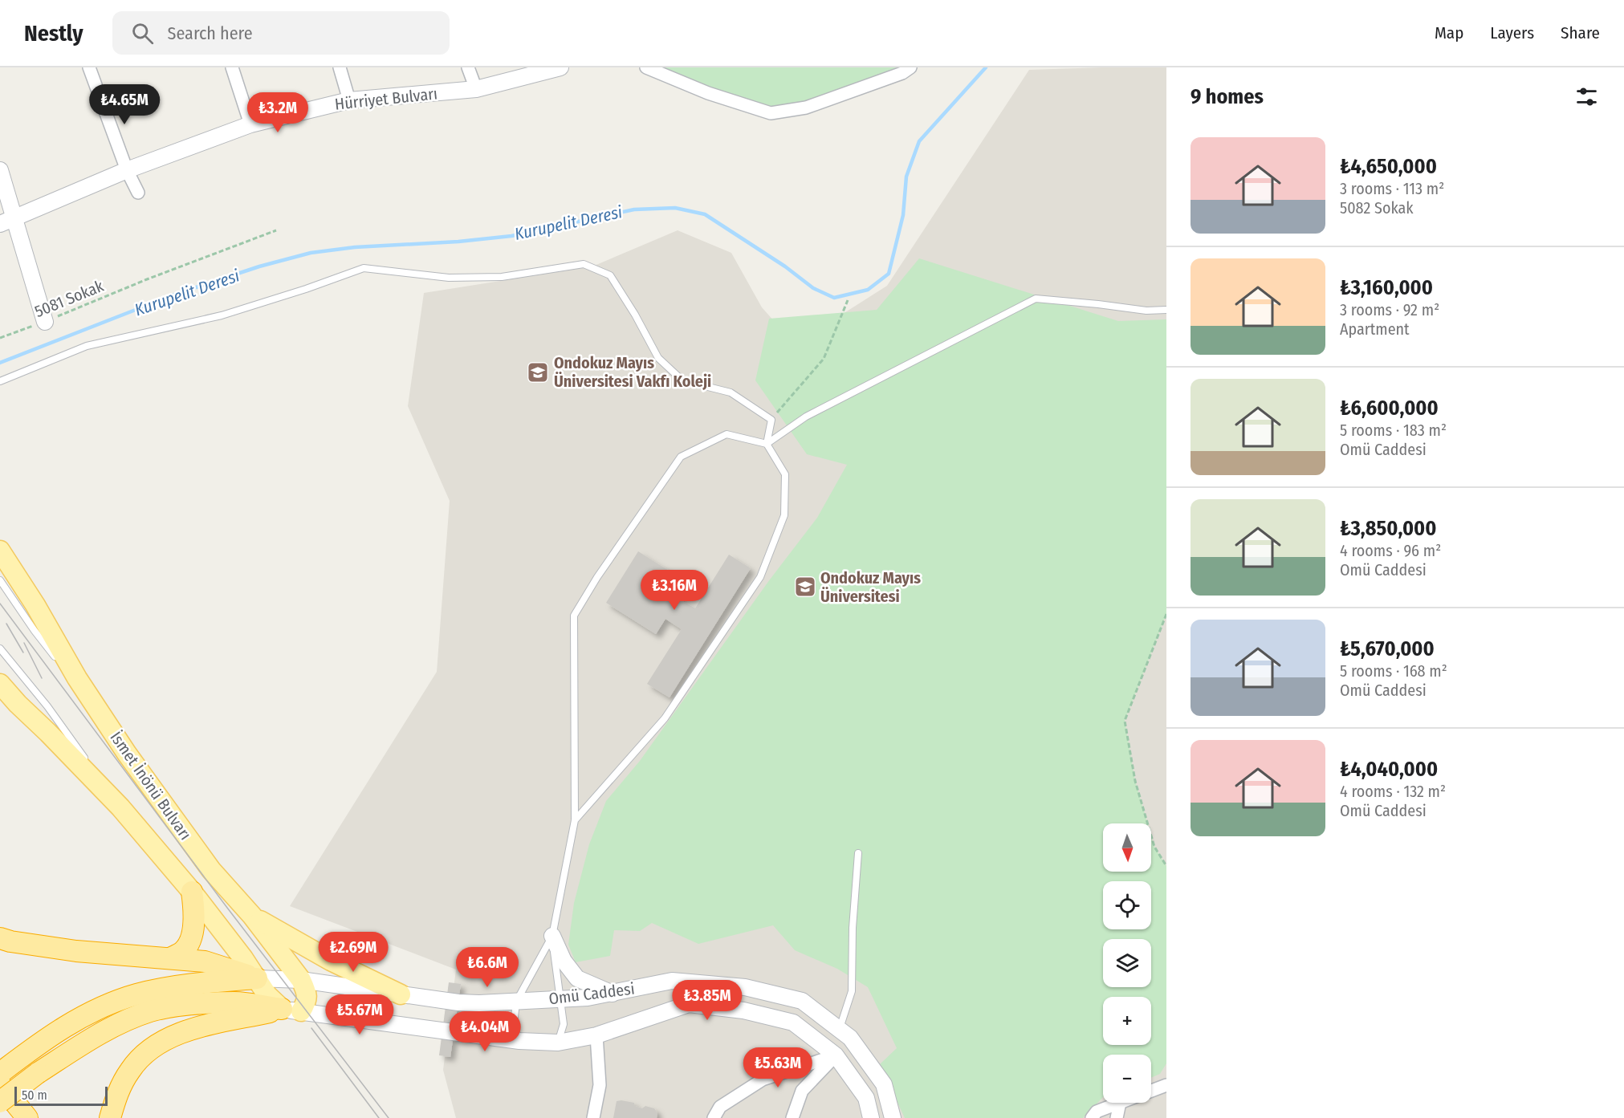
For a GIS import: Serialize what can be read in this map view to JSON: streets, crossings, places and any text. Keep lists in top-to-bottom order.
{
  "streets": {
    "main road": ["İsmet İnönü Bulvarı"],
    "street": ["Hürriyet Bulvarı", "Omü Caddesi"],
    "path": ["5081 Sokak"]
  },
  "crossings": [
    ["İsmet İnönü Bulvarı", "Omü Caddesi"]
  ],
  "water": ["Kurupelit Deresi"],
  "places": {
    "school or university": ["Ondokuz Mayıs Üniversitesi Vakfı Koleji", "Ondokuz Mayıs Üniversitesi"]
  },
  "scale_bar": "50 m",
  "north": "bottom",
  "page": {
    "header": "Nestly",
    "search": "Search here",
    "nav": ["Map", "Layers", "Share"],
    "heading": "9 homes",
    "price": [
      "₺4.65M",
      "₺3.2M",
      "₺3.16M",
      "₺2.69M",
      "₺6.6M",
      "₺3.85M",
      "₺5.67M",
      "₺4.04M",
      "₺5.63M"
    ],
    "list": [
      {
        "name": "₺4,650,000",
        "note": "3 rooms · 113 m² · 5082 Sokak"
      },
      {
        "name": "₺3,160,000",
        "note": "3 rooms · 92 m² · Apartment"
      },
      {
        "name": "₺6,600,000",
        "note": "5 rooms · 183 m² · Omü Caddesi"
      },
      {
        "name": "₺3,850,000",
        "note": "4 rooms · 96 m² · Omü Caddesi"
      },
      {
        "name": "₺5,670,000",
        "note": "5 rooms · 168 m² · Omü Caddesi"
      },
      {
        "name": "₺4,040,000",
        "note": "4 rooms · 132 m² · Omü Caddesi"
      }
    ],
    "map_buttons": ["+", "−"],
    "scale": "50 m"
  }
}
